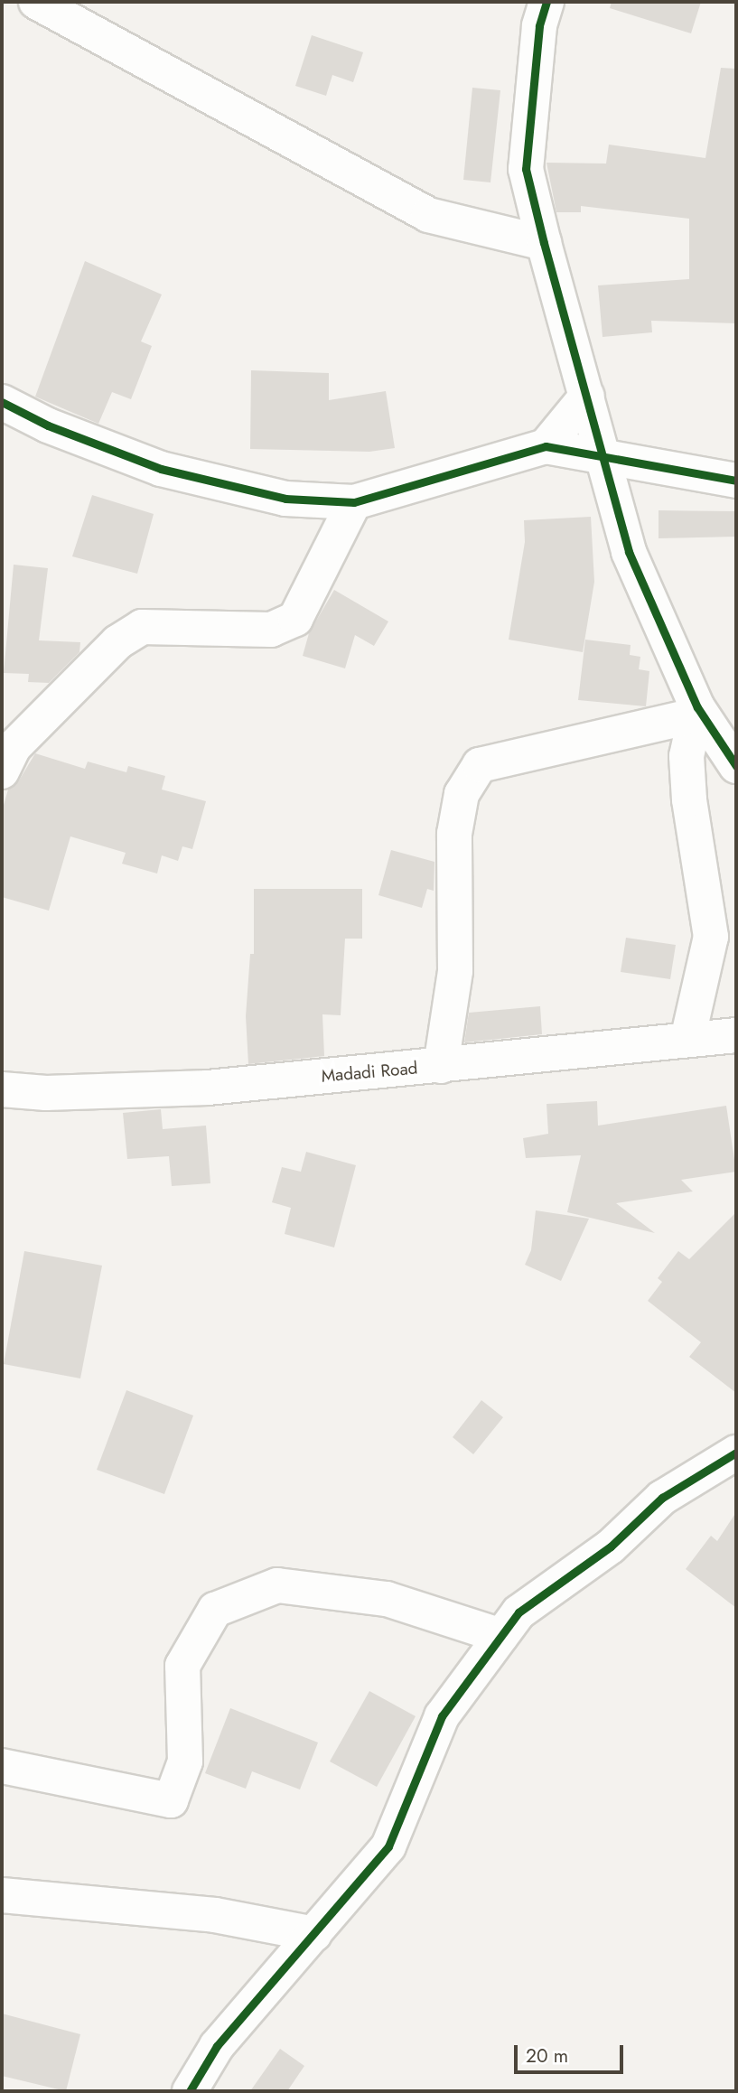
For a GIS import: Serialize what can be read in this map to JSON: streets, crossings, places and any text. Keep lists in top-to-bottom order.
{
  "streets": {
    "street": ["Madadi Road"]
  },
  "scale_bar": "20 m"
}
